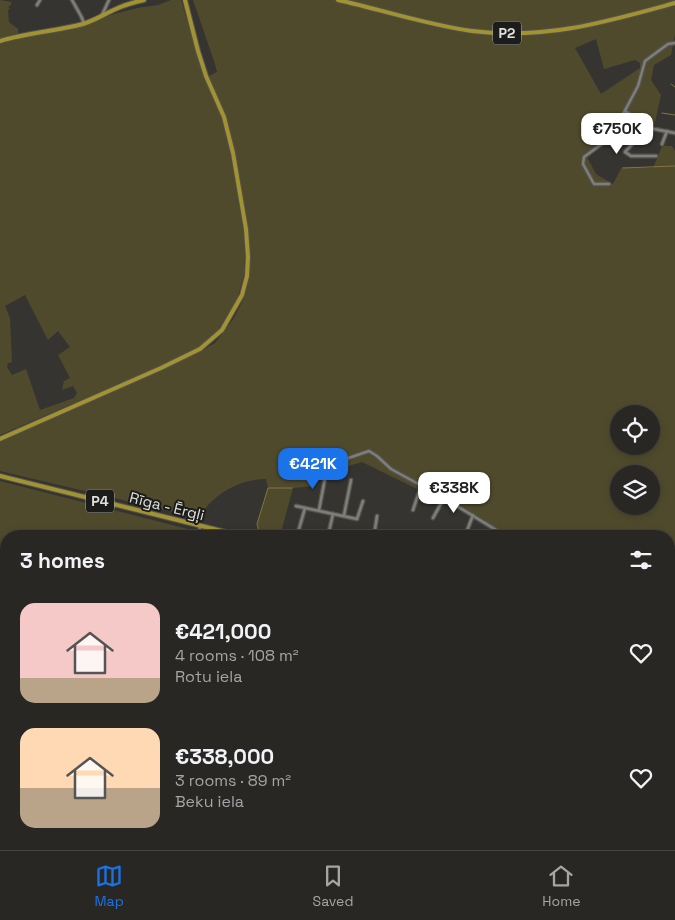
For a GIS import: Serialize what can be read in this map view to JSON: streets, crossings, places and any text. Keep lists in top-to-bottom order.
{
  "streets": {
    "main road": ["P2", "P4", "Rīga - Ērgļi"]
  },
  "page": {
    "price": ["€750K", "€421K", "€338K"],
    "heading": "3 homes",
    "list": [
      {
        "name": "€421,000",
        "note": "4 rooms · 108 m² · Rotu iela"
      },
      {
        "name": "€338,000",
        "note": "3 rooms · 89 m² · Beku iela"
      }
    ],
    "tabs": ["Map", "Saved", "Home"]
  }
}
